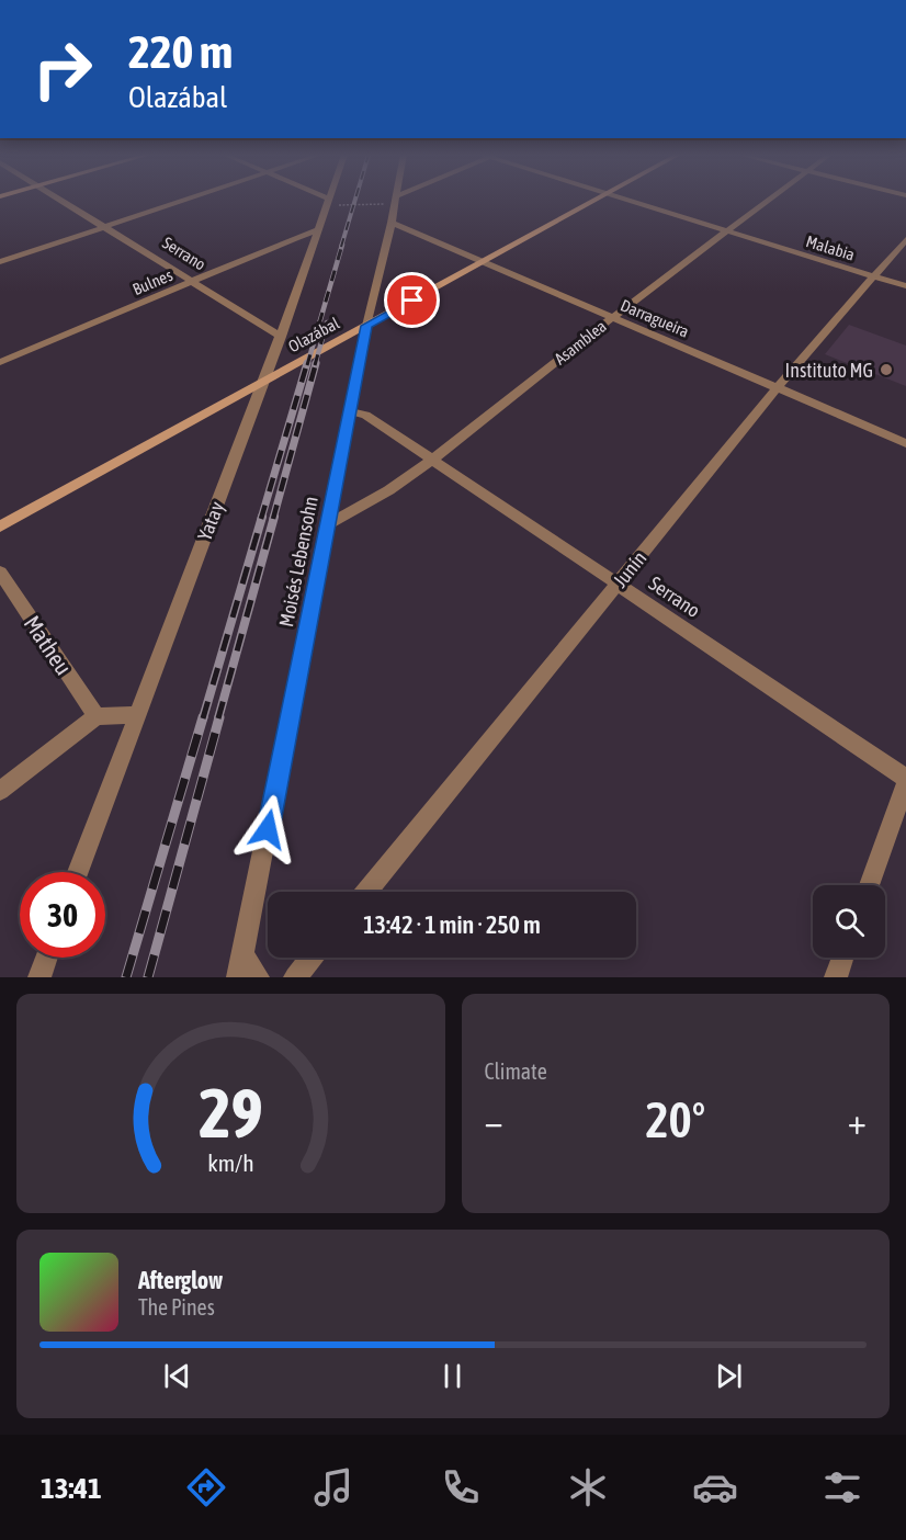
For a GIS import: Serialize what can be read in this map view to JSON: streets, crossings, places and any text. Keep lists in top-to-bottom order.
{
  "streets": {
    "street": [
      "Malabia",
      "Serrano",
      "Bulnes",
      "Darragueira",
      "Olazábal",
      "Asamblea",
      "Yatay",
      "Moisés Lebensohn",
      "Junín",
      "Matheu"
    ]
  },
  "crossings": [
    ["Malabia", "Asamblea"],
    ["Malabia", "Junín"],
    ["Serrano", "Bulnes"],
    ["Serrano", "Asamblea"],
    ["Serrano", "Yatay"],
    ["Serrano", "Moisés Lebensohn"],
    ["Serrano", "Junín"],
    ["Bulnes", "Yatay"],
    ["Darragueira", "Olazábal"],
    ["Darragueira", "Asamblea"],
    ["Darragueira", "Moisés Lebensohn"],
    ["Darragueira", "Junín"],
    ["Olazábal", "Yatay"],
    ["Olazábal", "Moisés Lebensohn"],
    ["Asamblea", "Moisés Lebensohn"]
  ],
  "places": ["Instituto MG"],
  "page": {
    "turn": ["220 m", "Olazábal"],
    "limit": "30",
    "trip": "13:42 · 1 min · 250 m",
    "tile": "Climate",
    "heat": ["−", "20°", "+"],
    "song": ["Afterglow", "The Pines"],
    "tabs": "13:41",
    "gauge": ["29", "km/h"]
  }
}
